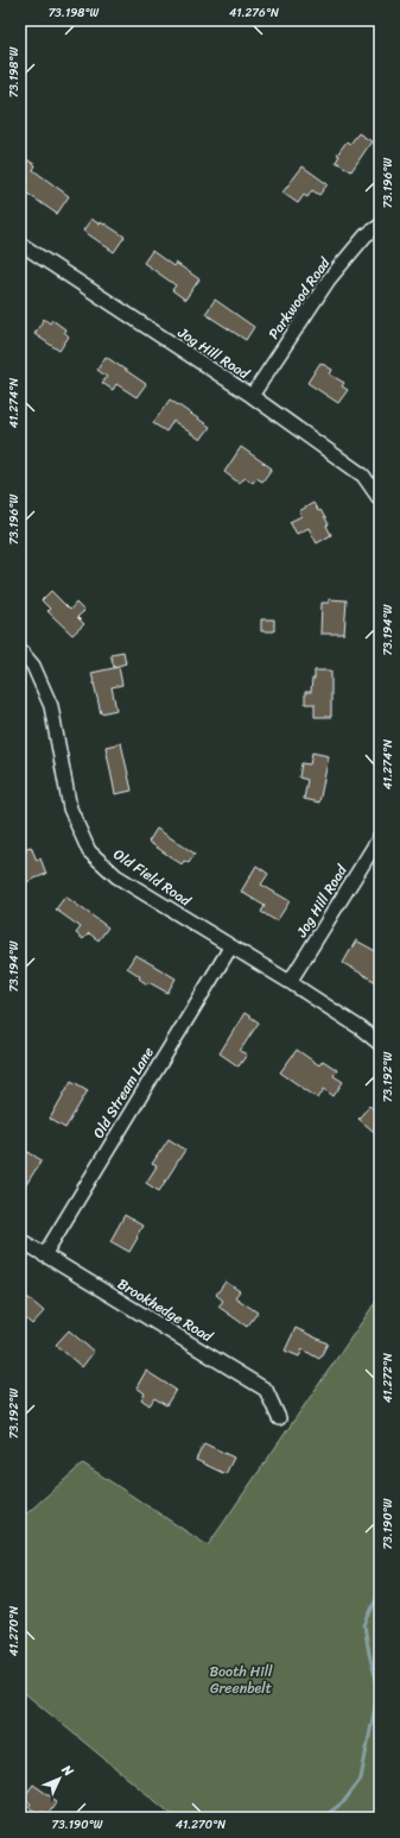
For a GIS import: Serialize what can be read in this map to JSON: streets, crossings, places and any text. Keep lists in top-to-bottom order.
{
  "streets": {
    "street": [
      "Parkwood Road",
      "Jog Hill Road",
      "Old Field Road",
      "Old Stream Lane",
      "Brookhedge Road"
    ]
  },
  "crossings": [
    ["Parkwood Road", "Jog Hill Road"],
    ["Jog Hill Road", "Old Field Road"],
    ["Old Field Road", "Old Stream Lane"],
    ["Old Stream Lane", "Brookhedge Road"]
  ],
  "parks": ["Booth Hill Greenbelt"],
  "north": "top right",
  "coordinates": [
    "73.198°W",
    "41.276°N",
    "73.196°W",
    "41.274°N",
    "73.194°W",
    "73.192°W",
    "41.272°N",
    "73.190°W",
    "41.270°N"
  ]
}
